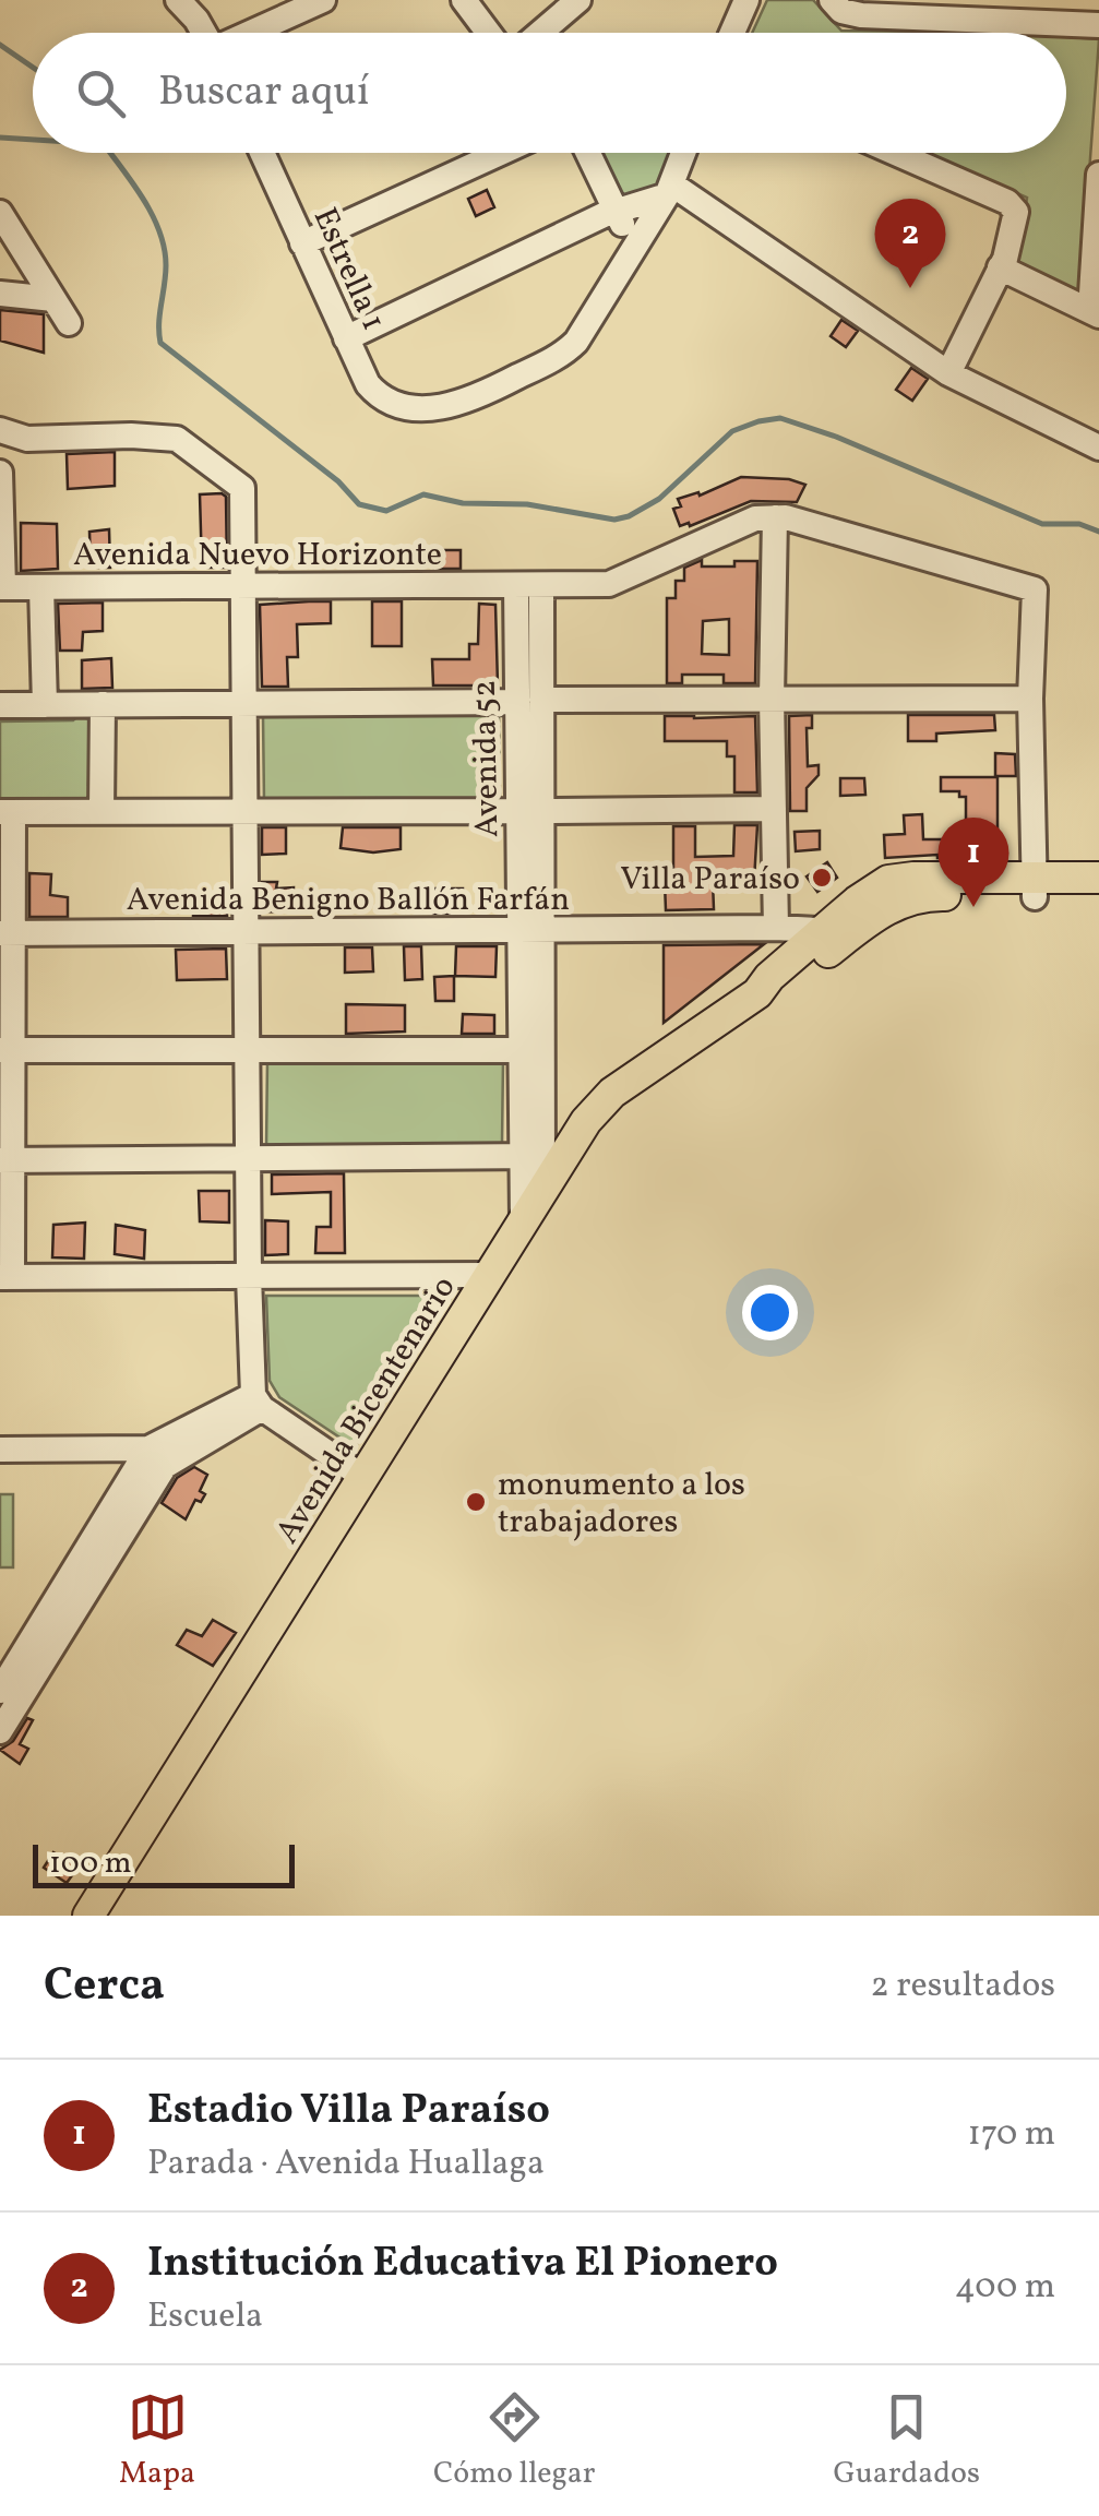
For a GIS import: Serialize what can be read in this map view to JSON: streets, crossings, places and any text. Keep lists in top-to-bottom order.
{
  "streets": {
    "main road": ["Avenida Bicentenario"],
    "street": [
      "Estrella 1",
      "Avenida Nuevo Horizonte",
      "Avenida 52",
      "Avenida Benigno Ballón Farfán"
    ]
  },
  "crossings": [
    ["Avenida Nuevo Horizonte", "Avenida 52"],
    ["Avenida 52", "Avenida Benigno Ballón Farfán"],
    ["Avenida 52", "Avenida Bicentenario"],
    ["Avenida Benigno Ballón Farfán", "Avenida Bicentenario"]
  ],
  "places": ["Villa Paraíso", "monumento a los trabajadores"],
  "scale_bar": "100 m",
  "page": {
    "search": "Buscar aquí",
    "pins": ["2", "1"],
    "scale": "100 m",
    "heading": ["Cerca", "2 resultados"],
    "list": [
      {
        "mark": "1",
        "name": "Estadio Villa Paraíso",
        "note": "Parada · Avenida Huallaga",
        "value": "170 m"
      },
      {
        "mark": "2",
        "name": "Institución Educativa El Pionero",
        "note": "Escuela",
        "value": "400 m"
      }
    ],
    "nav": ["Mapa", "Cómo llegar", "Guardados"]
  }
}
